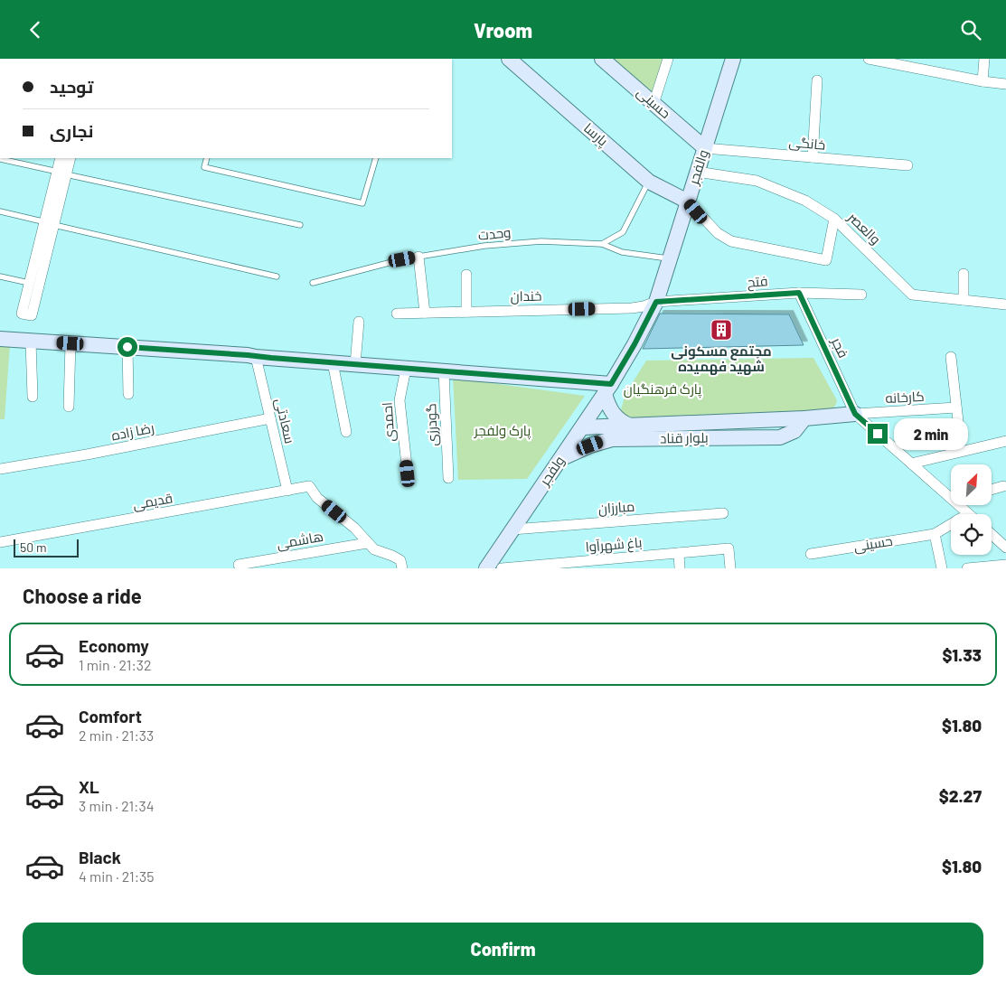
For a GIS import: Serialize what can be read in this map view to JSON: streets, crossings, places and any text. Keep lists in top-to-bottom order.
{
  "streets": {
    "street": [
      "حسینی",
      "پارسا",
      "خانگی",
      "والفجر",
      "والعصر",
      "فتح",
      "خندان",
      "فجر",
      "کارخانه",
      "سعادتی",
      "احمدی",
      "گودرزی",
      "رضا زاده",
      "بلوار قناد",
      "ولفجر",
      "قدیمی",
      "مبارزان",
      "هاشمی",
      "باغ شهرآوا"
    ],
    "lane": ["وحدت"]
  },
  "crossings": [
    ["حسینی", "خانگی"],
    ["حسینی", "والفجر"],
    ["پارسا", "والفجر"],
    ["خانگی", "والفجر"],
    ["والفجر", "والعصر"],
    ["والفجر", "فتح"],
    ["والفجر", "خندان"],
    ["والفجر", "ولفجر"],
    ["فتح", "خندان"],
    ["فتح", "فجر"],
    ["فتح", "ولفجر"],
    ["خندان", "ولفجر"],
    ["فجر", "کارخانه"],
    ["فجر", "بلوار قناد"],
    ["کارخانه", "بلوار قناد"],
    ["سعادتی", "رضا زاده"],
    ["سعادتی", "قدیمی"],
    ["بلوار قناد", "ولفجر"],
    ["ولفجر", "مبارزان"],
    ["قدیمی", "هاشمی"]
  ],
  "parks": ["پارک فرهنگیان", "پارک ولفجر"],
  "places": {
    "building": ["مجتمع مسکونی شهید فهمیده"]
  },
  "scale_bar": "50 m",
  "north": "top right",
  "page": {
    "header": "Vroom",
    "banner": ["توحید", "نجاری"],
    "bubble": "2 min",
    "scale": "50 m",
    "heading": "Choose a ride",
    "list": [
      {
        "name": "Economy",
        "note": "1 min · 21:32",
        "value": "$1.33"
      },
      {
        "name": "Comfort",
        "note": "2 min · 21:33",
        "value": "$1.80"
      },
      {
        "name": "XL",
        "note": "3 min · 21:34",
        "value": "$2.27"
      },
      {
        "name": "Black",
        "note": "4 min · 21:35",
        "value": "$1.80"
      }
    ],
    "buttons": "Confirm"
  }
}
